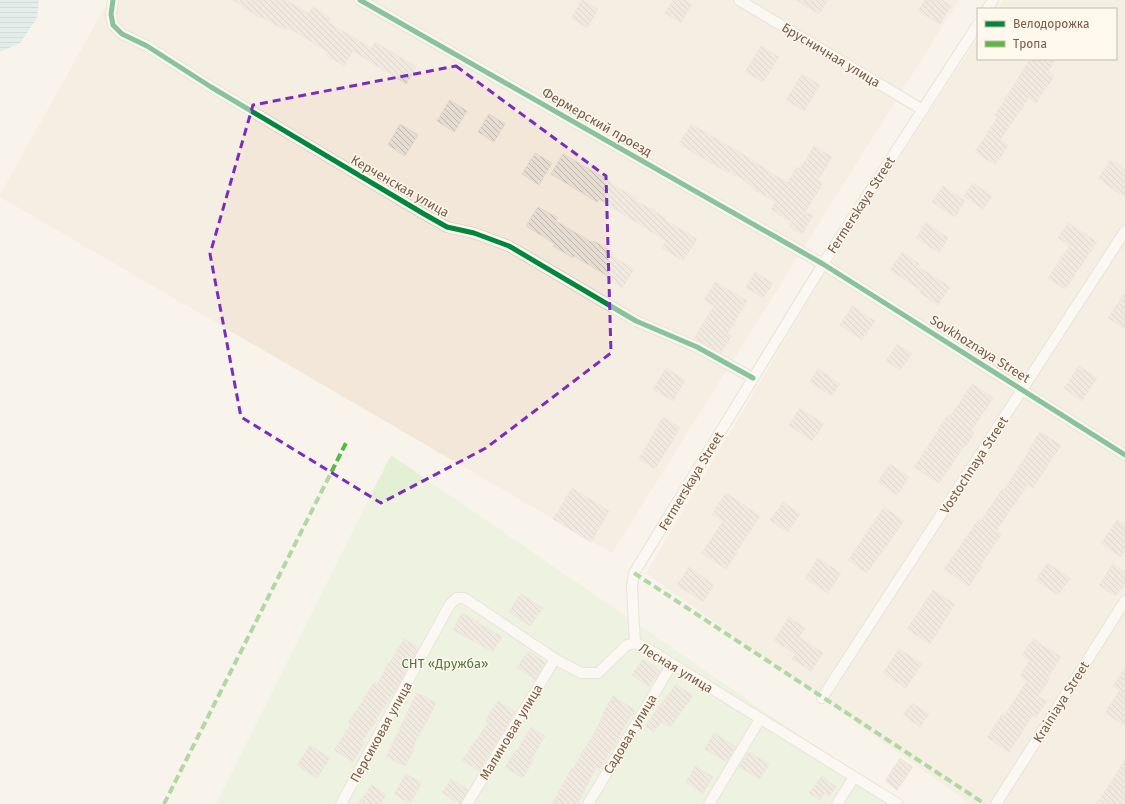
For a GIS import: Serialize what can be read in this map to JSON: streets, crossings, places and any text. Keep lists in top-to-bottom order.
{
  "streets": {
    "street": [
      "Брусничная улица",
      "Фермерский проезд",
      "Керченская улица",
      "Fermerskaya Street",
      "Sovkhoznaya Street",
      "Vostochnaya Street",
      "Лесная улица",
      "Krainiaya Street",
      "Персиковая улица",
      "Малиновая улица",
      "Садовая улица"
    ]
  },
  "crossings": [
    ["Брусничная улица", "Fermerskaya Street"],
    ["Фермерский проезд", "Fermerskaya Street"],
    ["Фермерский проезд", "Sovkhoznaya Street"],
    ["Керченская улица", "Fermerskaya Street"],
    ["Fermerskaya Street", "Sovkhoznaya Street"],
    ["Fermerskaya Street", "Лесная улица"],
    ["Sovkhoznaya Street", "Vostochnaya Street"],
    ["Лесная улица", "Персиковая улица"],
    ["Лесная улица", "Малиновая улица"],
    ["Лесная улица", "Садовая улица"]
  ],
  "parks": ["СНТ «Дружба»"],
  "legend": ["Велодорожка", "Тропа"]
}
